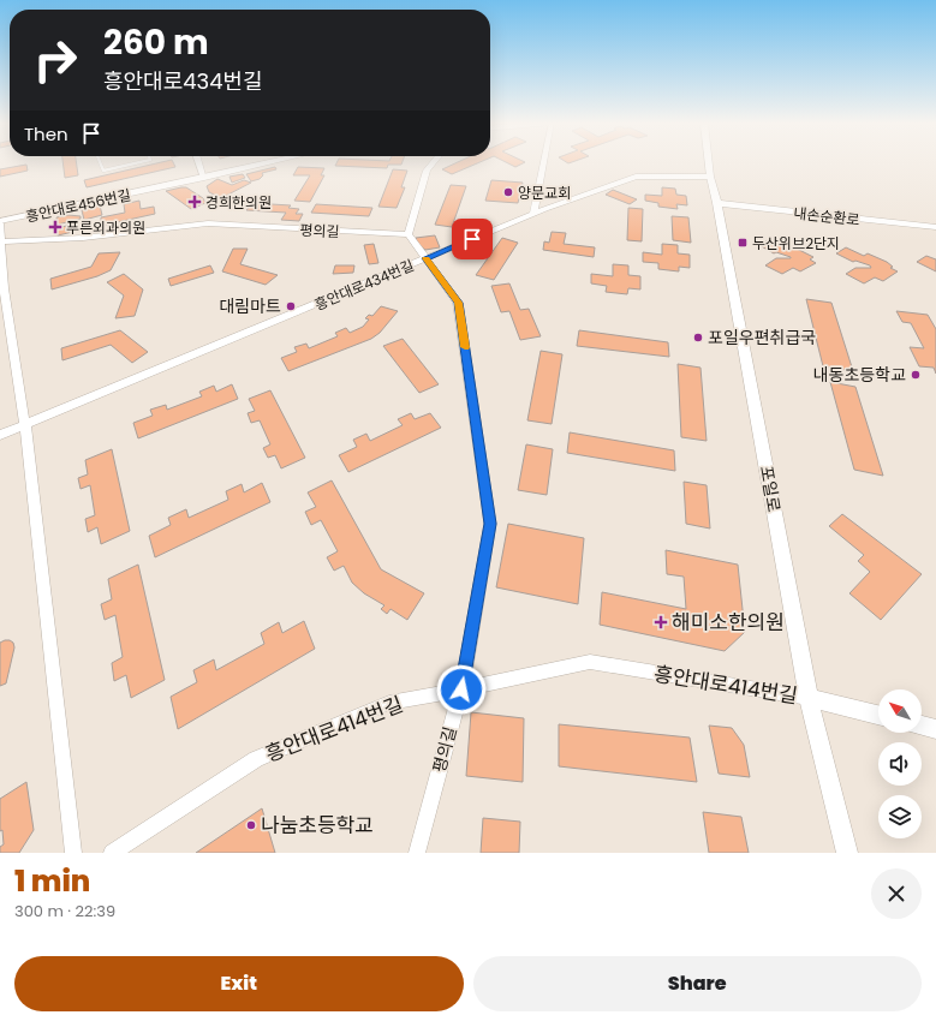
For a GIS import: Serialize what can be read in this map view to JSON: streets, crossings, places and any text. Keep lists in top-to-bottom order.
{
  "streets": {
    "street": [
      "흥안대로456번길",
      "내손순환로",
      "평의길",
      "흥안대로434번길",
      "포일로",
      "흥안대로414번길"
    ]
  },
  "crossings": [
    ["흥안대로456번길", "평의길"],
    ["내손순환로", "포일로"],
    ["평의길", "흥안대로434번길"],
    ["평의길", "흥안대로414번길"],
    ["흥안대로434번길", "포일로"],
    ["포일로", "흥안대로414번길"]
  ],
  "places": {
    "other": [
      "양문교회",
      "대림마트",
      "포일우편취급국",
      "내동초등학교",
      "나눔초등학교"
    ],
    "health": ["경희한의원", "푸른외과의원", "해미소한의원"],
    "transit": ["두산위브2단지"]
  },
  "north": "top left",
  "page": {
    "turn": ["260 m", "흥안대로434번길"],
    "then": "Then",
    "heading": ["1 min", "300 m · 22:39"],
    "buttons": ["Exit", "Share"]
  }
}
